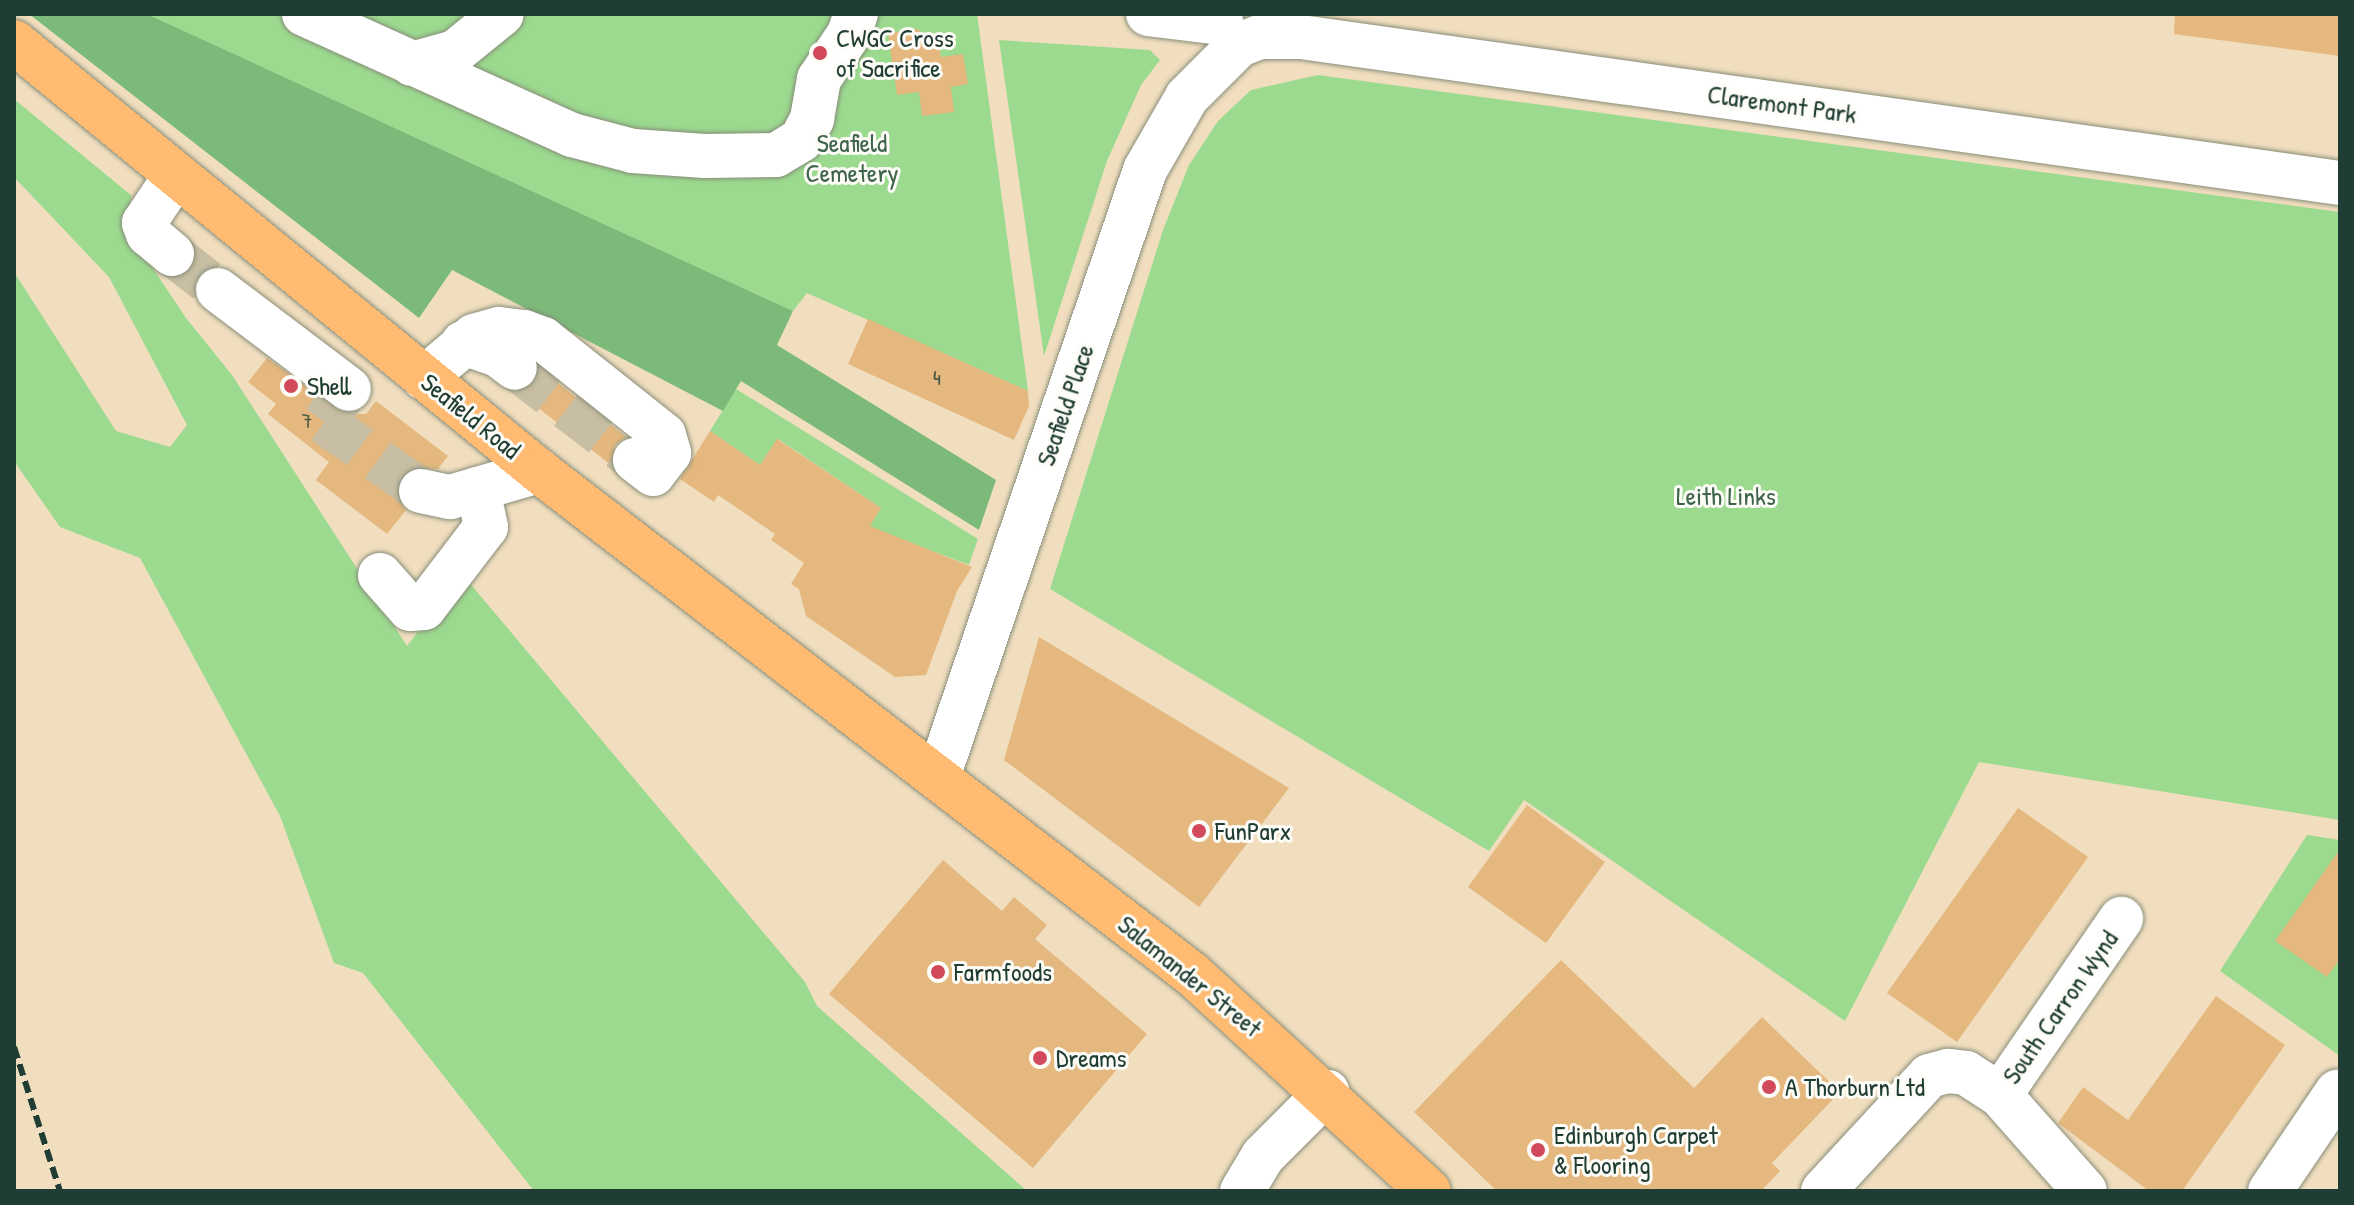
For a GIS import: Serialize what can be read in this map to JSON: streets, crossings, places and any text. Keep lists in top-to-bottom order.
{
  "streets": {
    "main road": ["Seafield Road", "Salamander Street"],
    "street": ["Claremont Park", "Seafield Place", "South Carron Wynd"]
  },
  "crossings": [
    ["Claremont Park", "Seafield Place"],
    ["Seafield Place", "Seafield Road"],
    ["Seafield Place", "Salamander Street"],
    ["Seafield Road", "Salamander Street"]
  ],
  "parks": ["Seafield Cemetery", "Leith Links"],
  "places": [
    "CWGC Cross of Sacrifice",
    "Shell",
    "FunParx",
    "Farmfoods",
    "Dreams",
    "A Thorburn Ltd",
    "Edinburgh Carpet & Flooring"
  ],
  "house_numbers": ["4", "7"]
}
